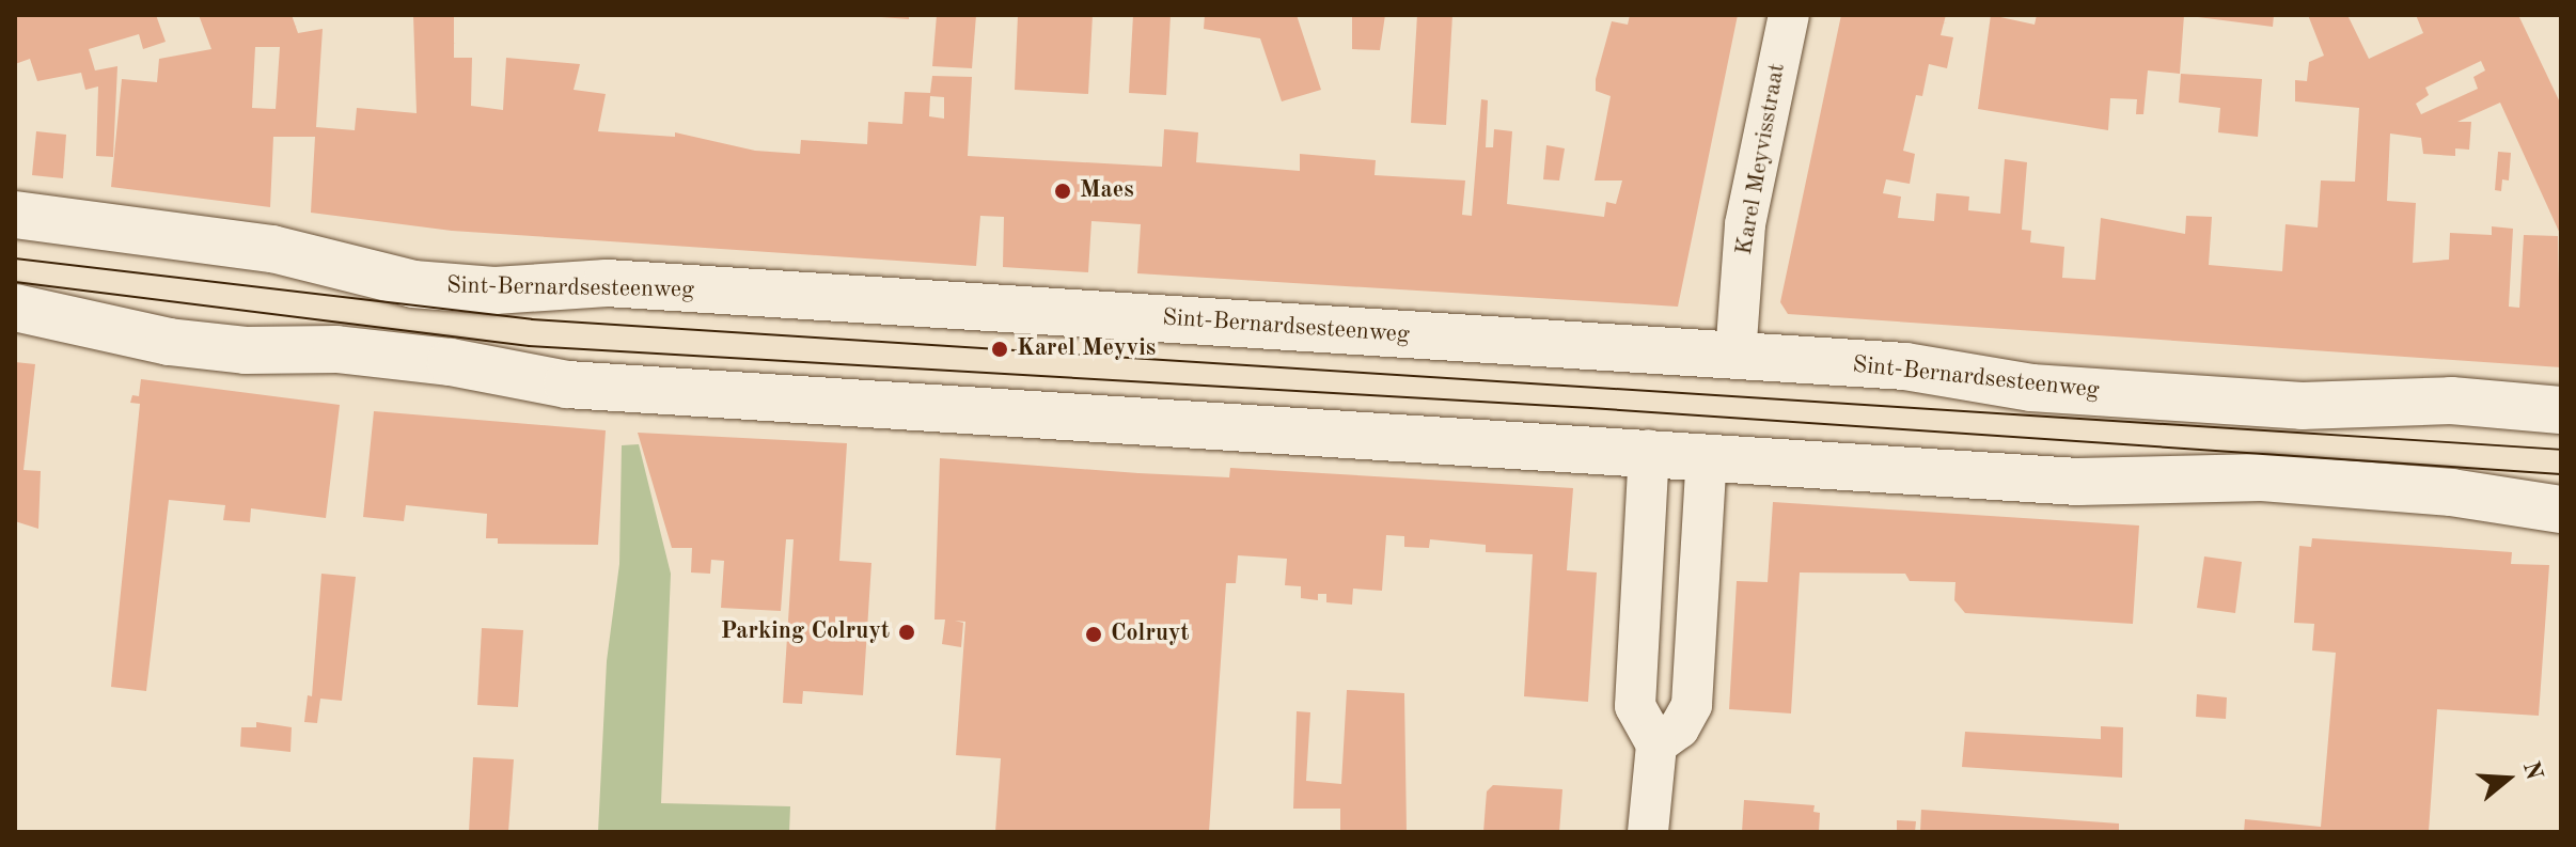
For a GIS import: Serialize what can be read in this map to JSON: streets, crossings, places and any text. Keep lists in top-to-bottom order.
{
  "streets": {
    "main road": ["Sint-Bernardsesteenweg"],
    "street": ["Karel Meyvisstraat"]
  },
  "crossings": [
    ["Karel Meyvisstraat", "Sint-Bernardsesteenweg"]
  ],
  "places": [
    "Maes",
    "Karel Meyvis",
    "Parking Colruyt",
    "Colruyt"
  ],
  "north": "right"
}
